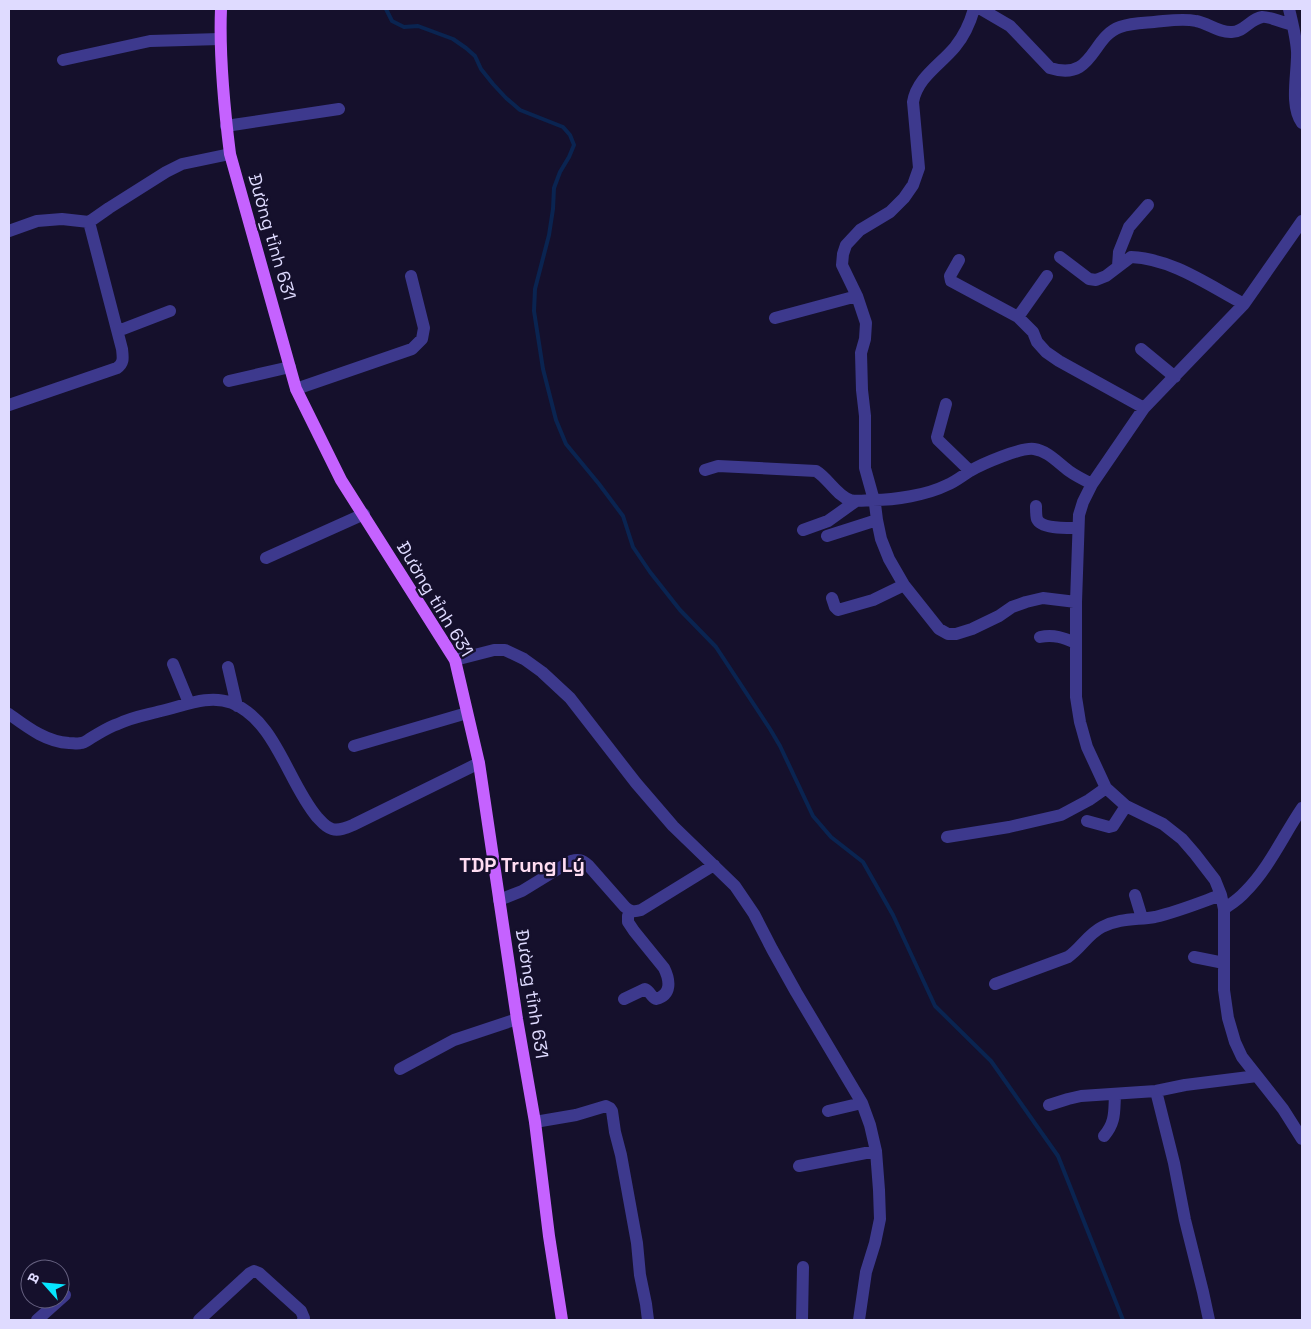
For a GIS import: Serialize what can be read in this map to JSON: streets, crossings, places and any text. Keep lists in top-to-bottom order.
{
  "streets": {
    "main road": ["Đường tỉnh 631"]
  },
  "districts": ["TDP Trung Lý"],
  "north": "top left"
}
